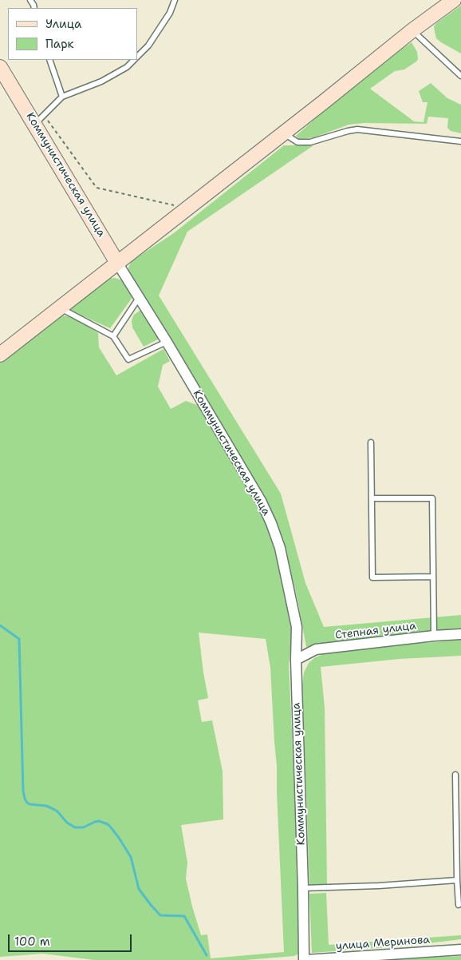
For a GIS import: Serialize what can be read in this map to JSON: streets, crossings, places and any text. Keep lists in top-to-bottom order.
{
  "streets": {
    "street": ["Коммунистическая улица", "Степная улица", "улица Меринова"]
  },
  "crossings": [
    ["Коммунистическая улица", "Степная улица"],
    ["Коммунистическая улица", "улица Меринова"]
  ],
  "legend": ["Улица", "Парк"],
  "scale_bar": "100 m"
}
